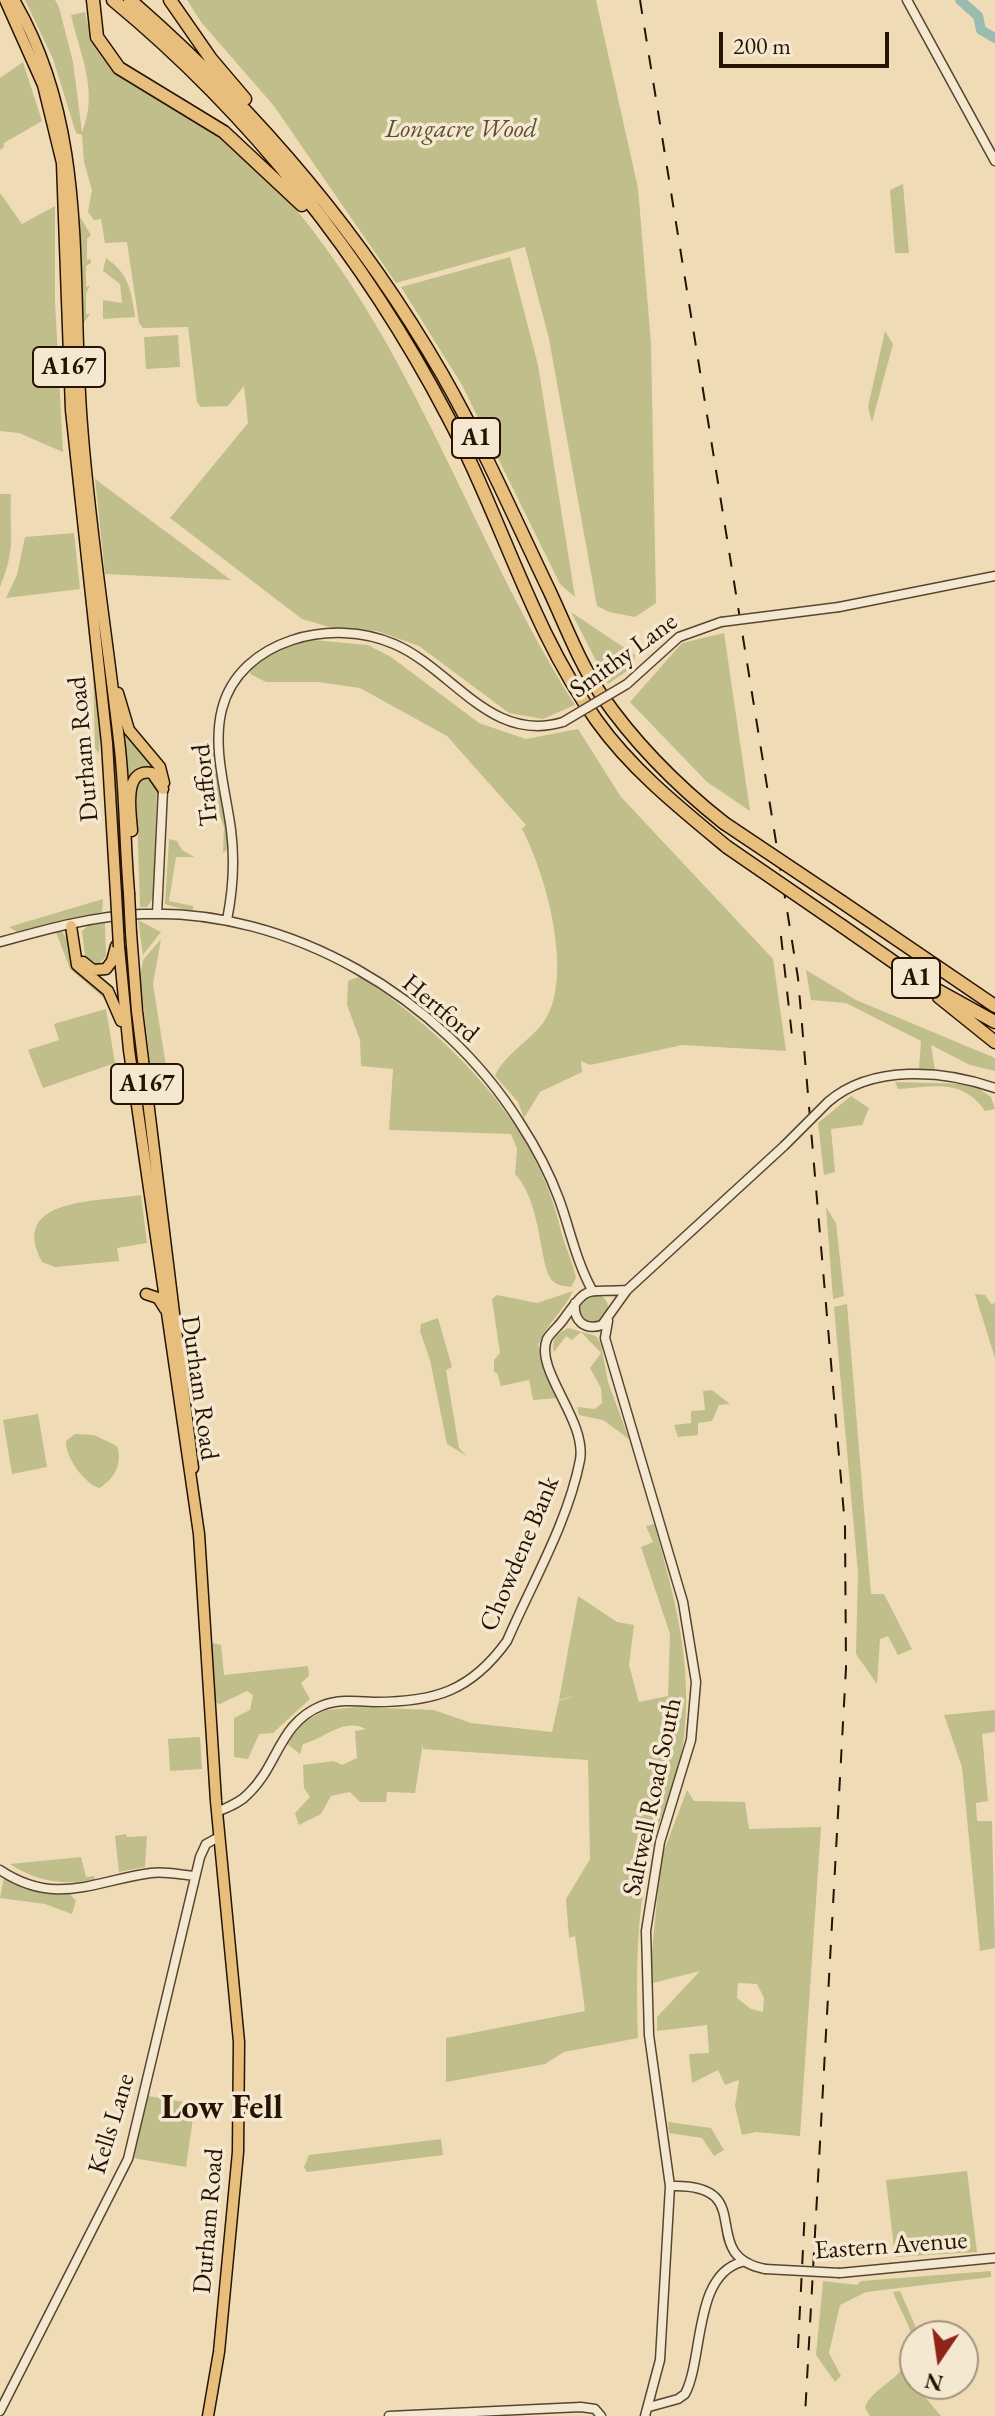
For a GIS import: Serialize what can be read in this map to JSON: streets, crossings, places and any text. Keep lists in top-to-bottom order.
{
  "streets": {
    "highway": ["A1"],
    "main road": ["A167", "Durham Road"],
    "street": [
      "Smithy Lane",
      "Trafford",
      "Hertford",
      "Chowdene Bank",
      "Saltwell Road South",
      "Kells Lane",
      "Eastern Avenue"
    ]
  },
  "crossings": [
    ["Smithy Lane", "Trafford"],
    ["Durham Road", "Chowdene Bank"],
    ["Durham Road", "Kells Lane"],
    ["Trafford", "Hertford"],
    ["Hertford", "Chowdene Bank"],
    ["Hertford", "Saltwell Road South"],
    ["Chowdene Bank", "Saltwell Road South"]
  ],
  "districts": ["Low Fell"],
  "parks": ["Longacre Wood"],
  "scale_bar": "200 m",
  "north": "bottom"
}
